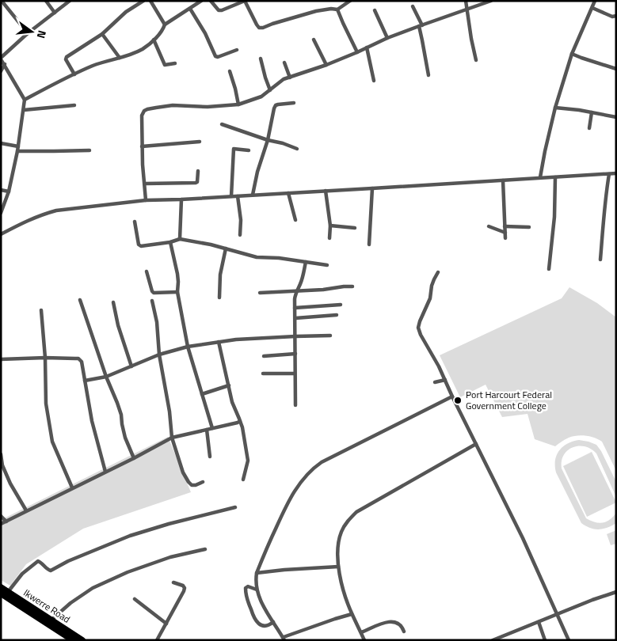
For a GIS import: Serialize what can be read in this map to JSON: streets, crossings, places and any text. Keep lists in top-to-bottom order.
{
  "streets": {
    "main road": ["Ikwerre Road"]
  },
  "places": ["Port Harcourt Federal Government College"],
  "north": "right"
}
